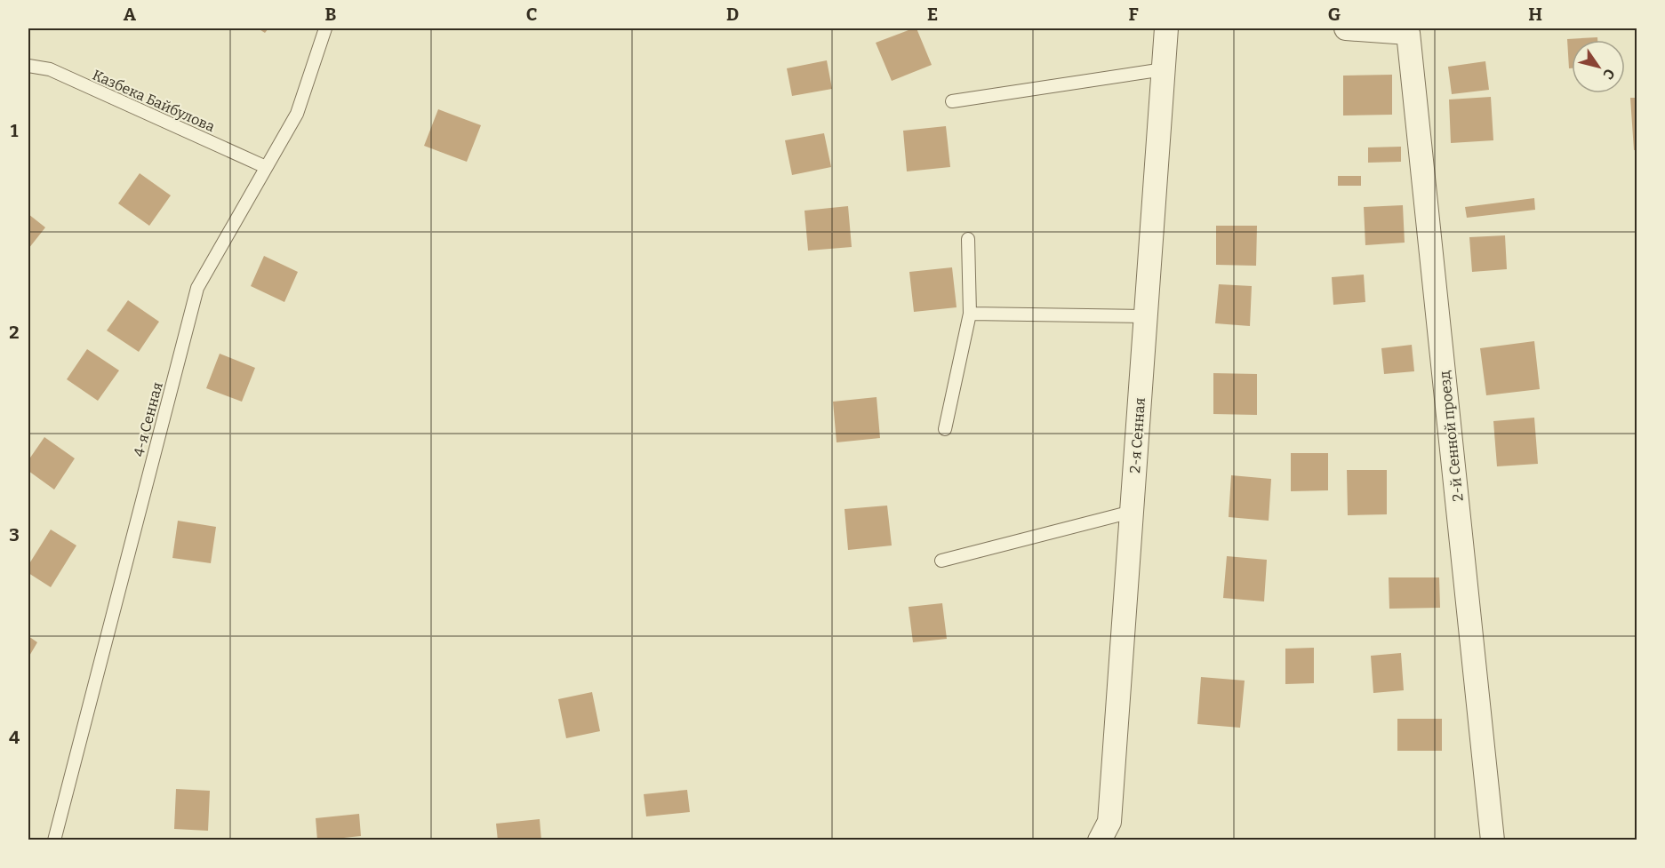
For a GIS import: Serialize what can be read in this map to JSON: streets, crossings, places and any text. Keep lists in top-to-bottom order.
{
  "streets": {
    "street": ["2-я Сенная", "2-й Сенной проезд"],
    "lane": ["Казбека Байбулова", "4-я Сенная"]
  },
  "crossings": [
    ["Казбека Байбулова", "4-я Сенная"]
  ],
  "north": "bottom right",
  "grid": {
    "columns": [
      "A",
      "B",
      "C",
      "D",
      "E",
      "F",
      "G",
      "H"
    ],
    "rows": [
      "1",
      "2",
      "3",
      "4"
    ]
  }
}
